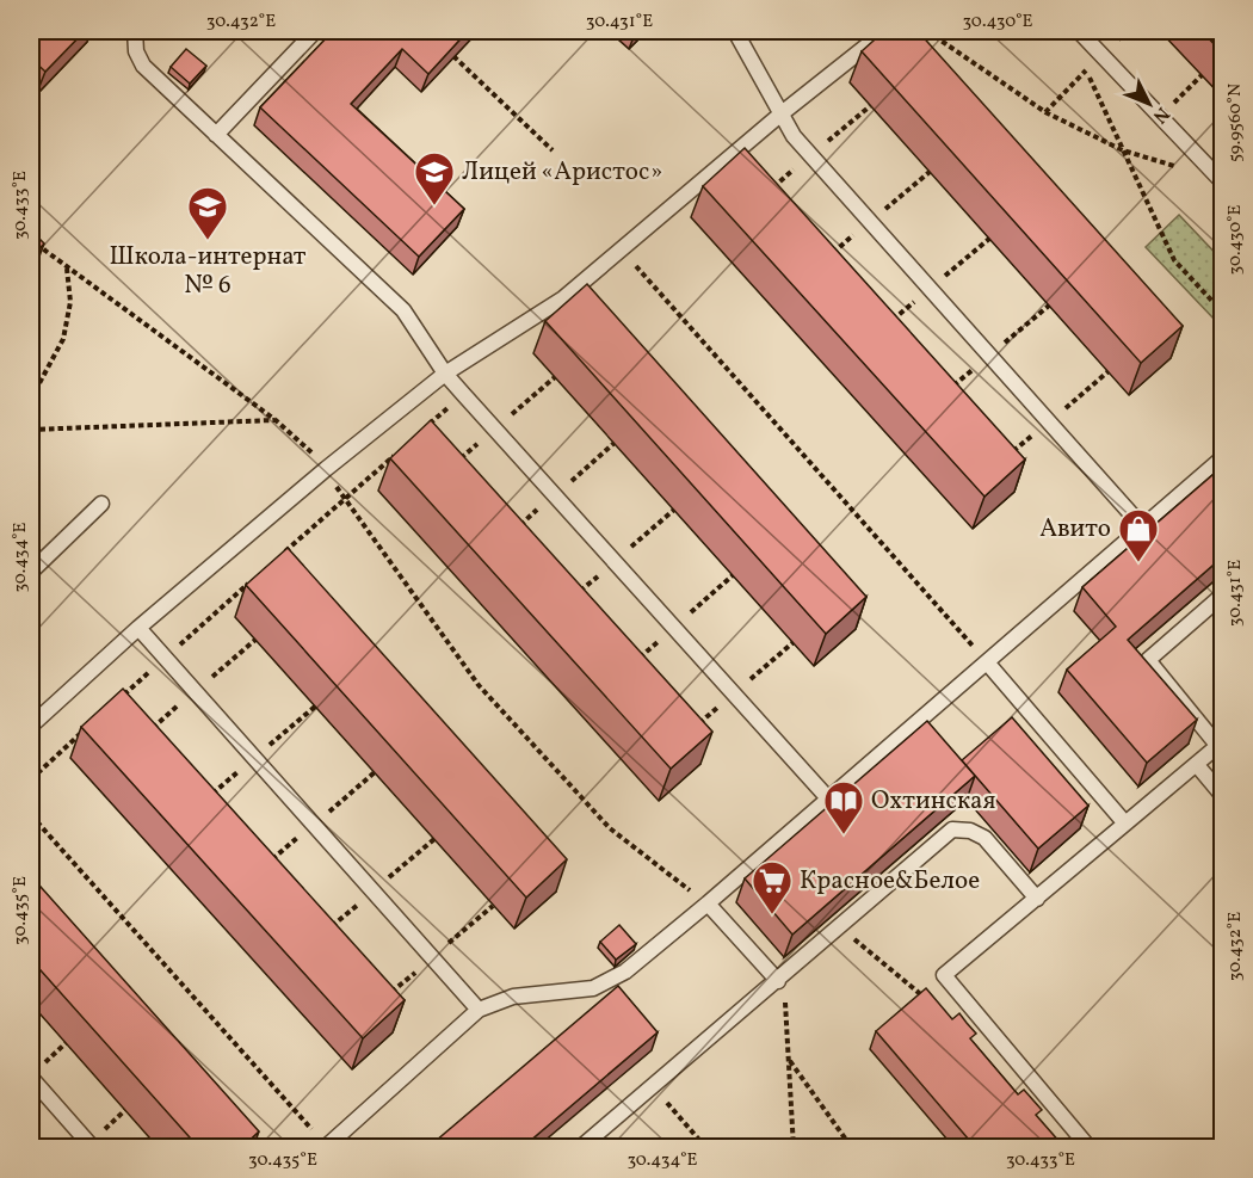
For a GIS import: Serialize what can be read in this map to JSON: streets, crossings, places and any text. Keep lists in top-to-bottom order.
{
  "places": {
    "school or university": ["Лицей «Аристос»", "Школа-интернат № 6"],
    "shop": ["Авито"],
    "library": ["Охтинская"],
    "supermarket": ["Красное&Белое"]
  },
  "north": "bottom right",
  "coordinates": [
    "30.432°E",
    "30.431°E",
    "30.430°E",
    "59.9560°N",
    "30.433°E",
    "30.434°E",
    "30.435°E"
  ]
}
